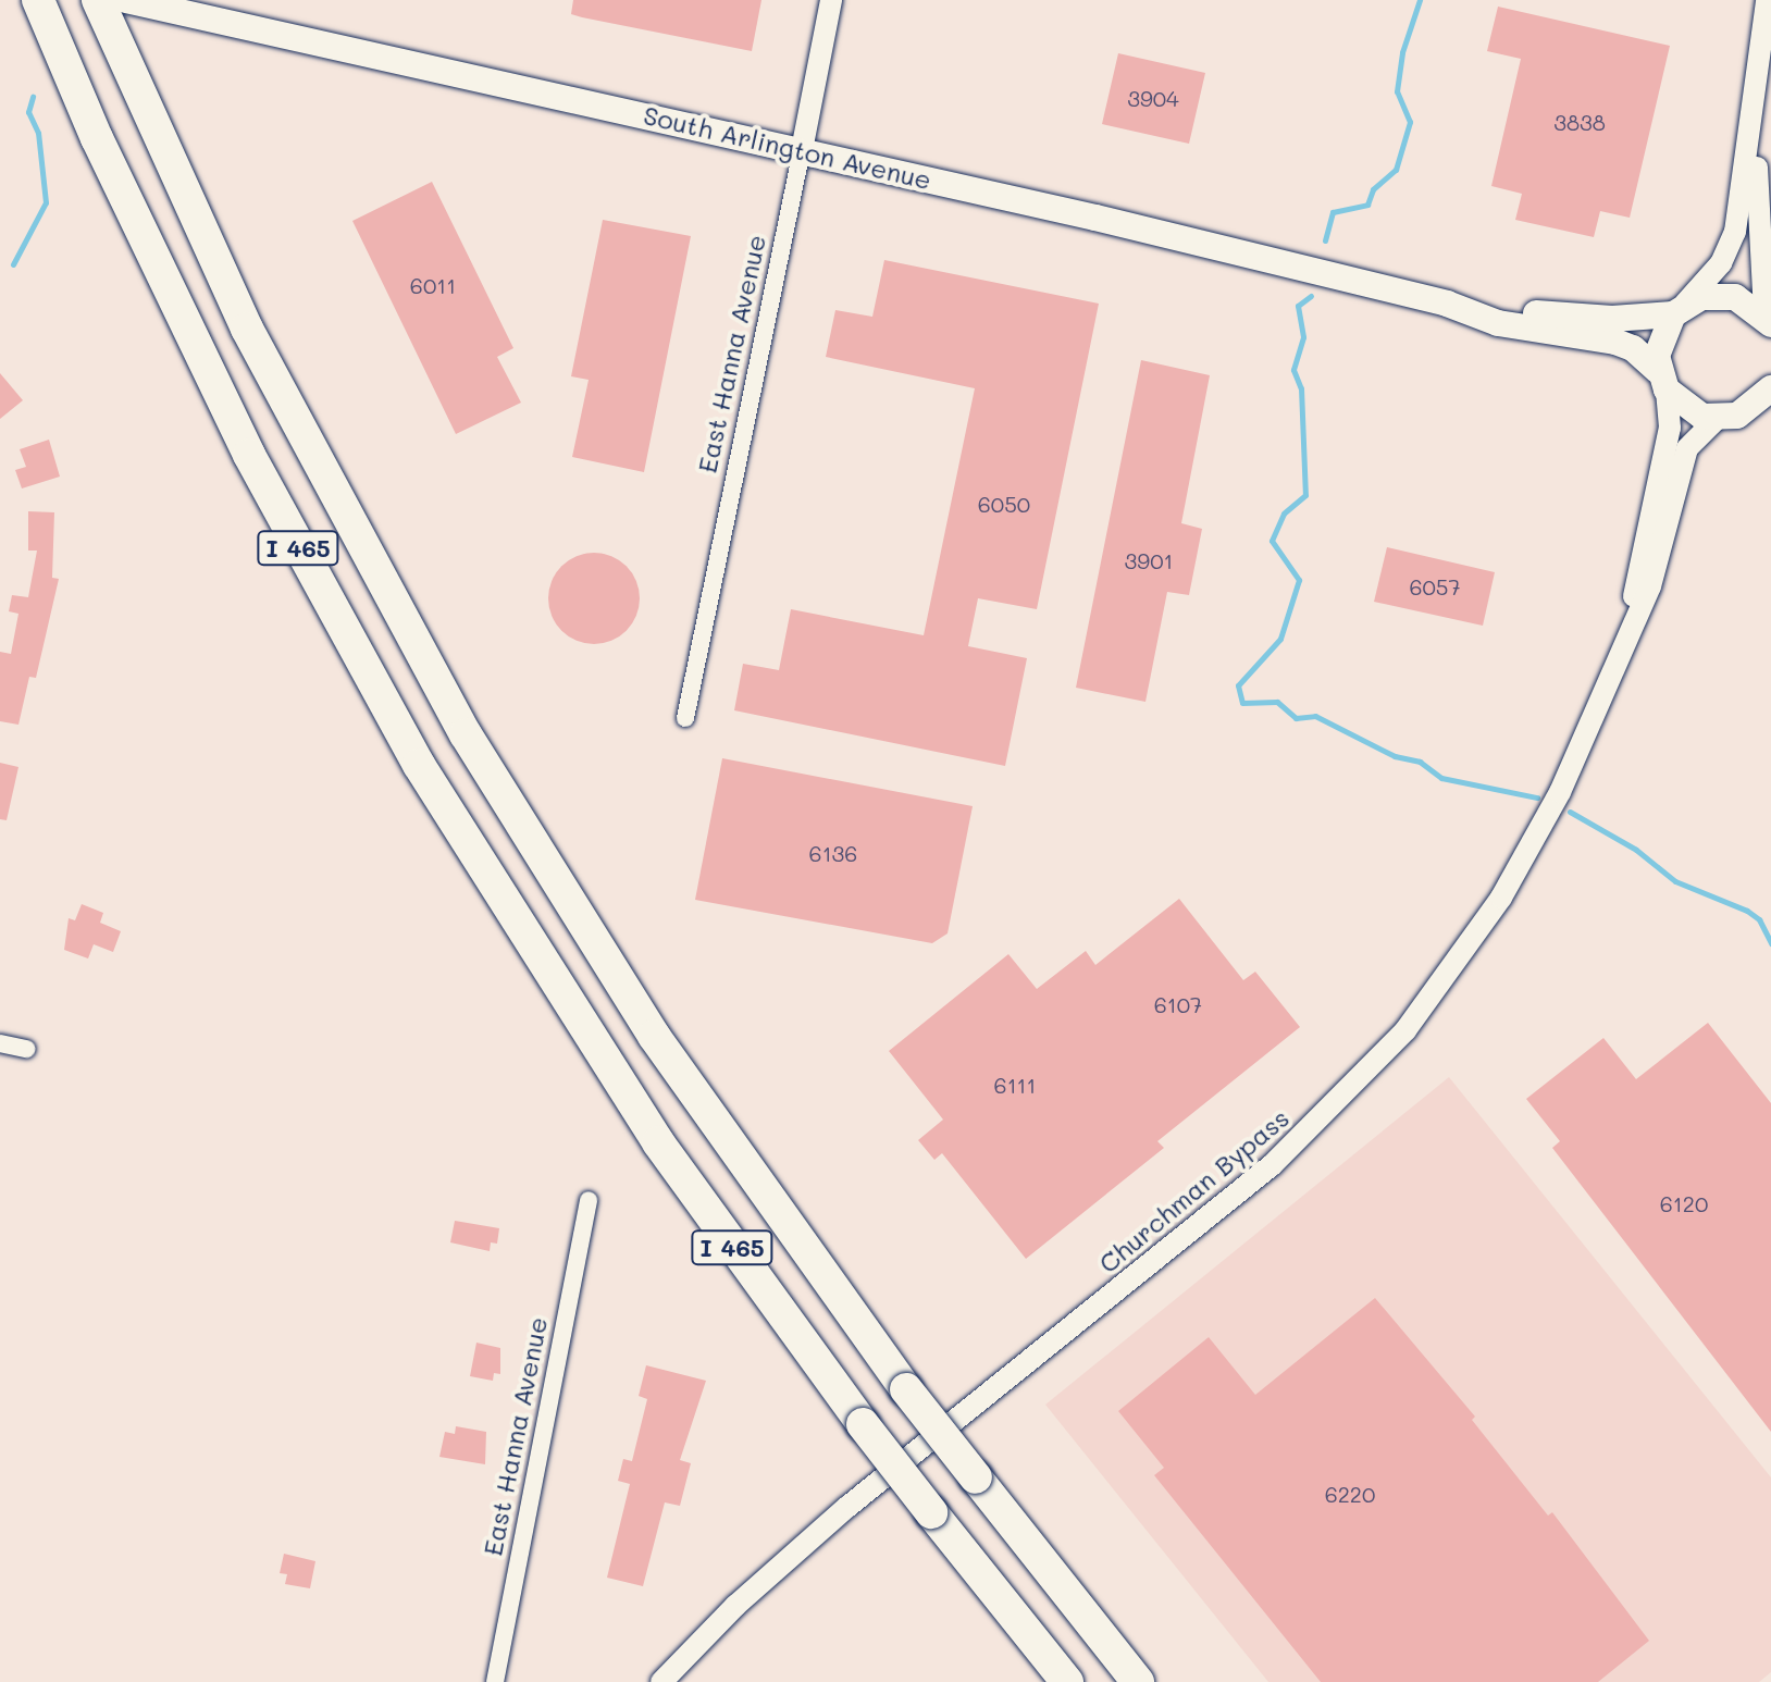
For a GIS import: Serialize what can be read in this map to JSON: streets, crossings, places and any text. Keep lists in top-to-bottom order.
{
  "streets": {
    "highway": ["I 465"],
    "main road": ["South Arlington Avenue"],
    "street": ["East Hanna Avenue", "Churchman Bypass"]
  },
  "crossings": [
    ["South Arlington Avenue", "East Hanna Avenue"],
    ["South Arlington Avenue", "Churchman Bypass"]
  ],
  "house_numbers": [
    "3904",
    "3838",
    "6011",
    "6050",
    "3901",
    "6057",
    "6136",
    "6107",
    "6111",
    "6120",
    "6220"
  ]
}
